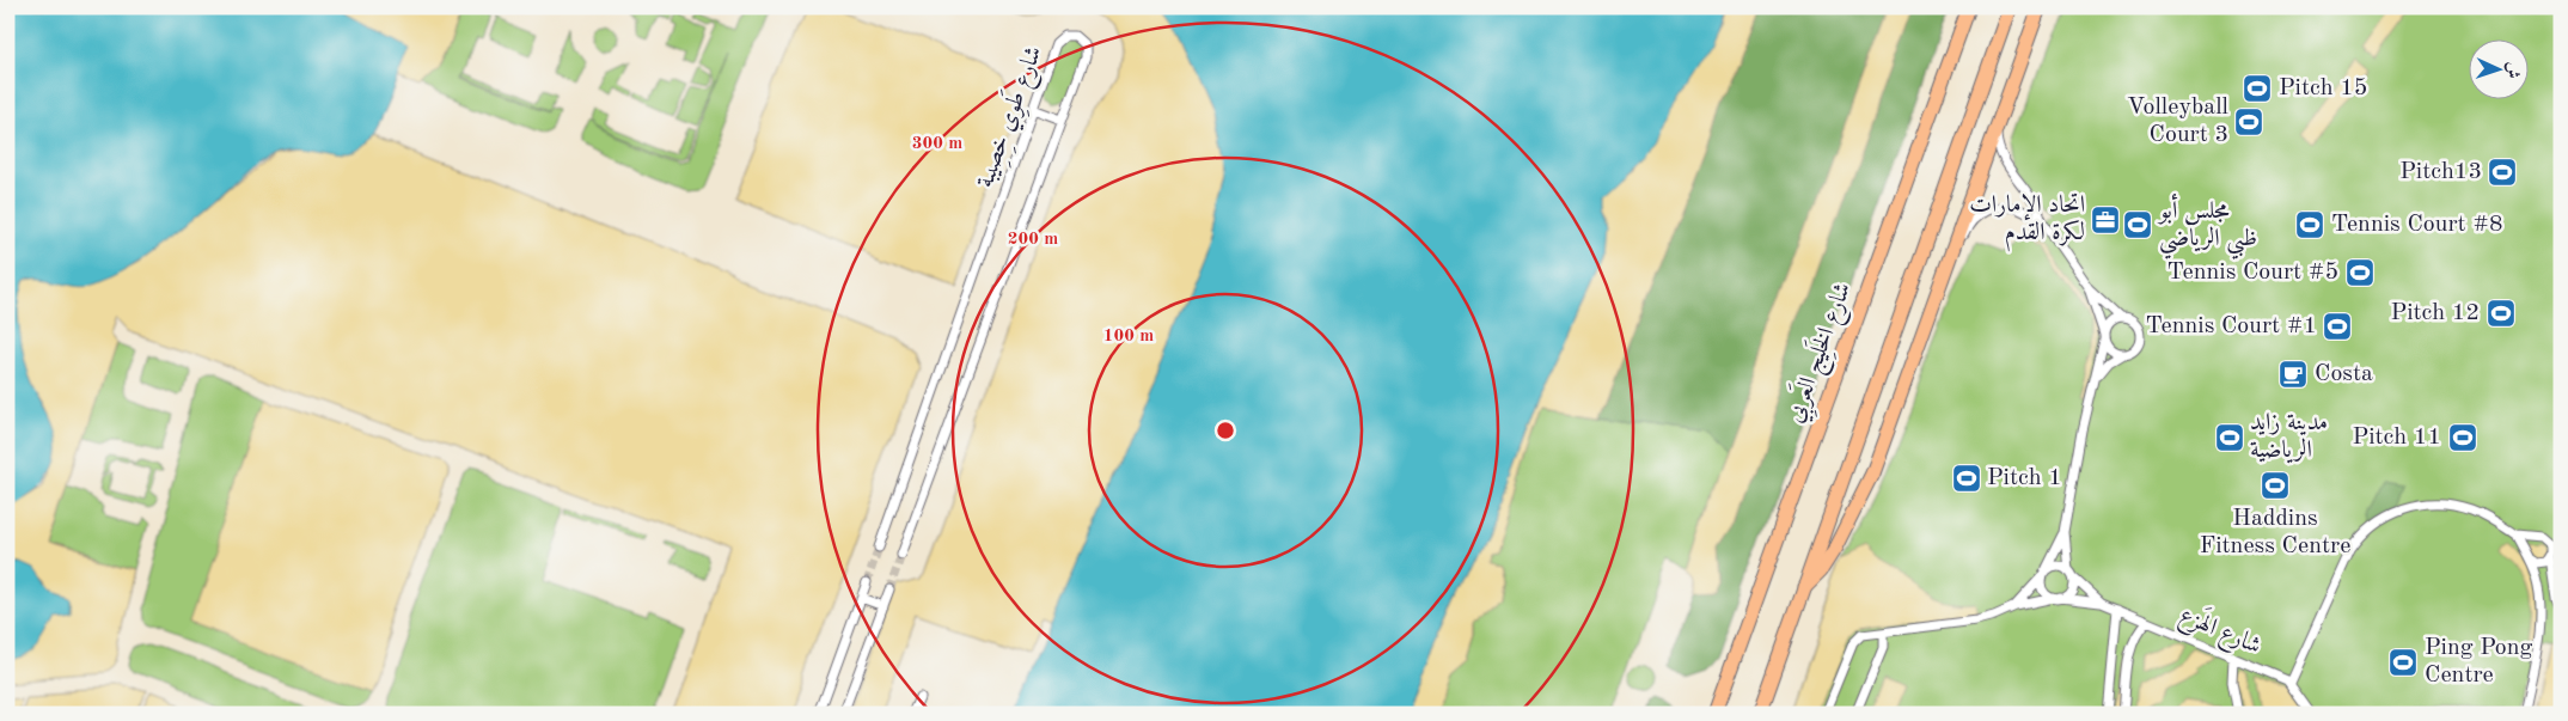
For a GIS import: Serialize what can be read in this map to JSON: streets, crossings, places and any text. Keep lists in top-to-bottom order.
{
  "streets": {
    "main road": ["شارع الخَلِيج العَربِي"],
    "street": ["شارع طَوِي خِصِيبة", "شارع الهَزع"]
  },
  "places": {
    "sports": [
      "Pitch 15",
      "Volleyball Court 3",
      "Pitch13",
      "مجلس أبو ظبي الرياضي",
      "Tennis Court #8",
      "Tennis Court #5",
      "Pitch 12",
      "Tennis Court #1",
      "مدينة زايد الرياضية",
      "Pitch 11",
      "Pitch 1",
      "Haddins Fitness Centre",
      "Ping Pong Centre"
    ],
    "office": ["اتحاد الإمارات لكرة القدم"],
    "cafe": ["Costa"]
  },
  "north": "right",
  "rings": ["300 m", "200 m", "100 m"]
}
